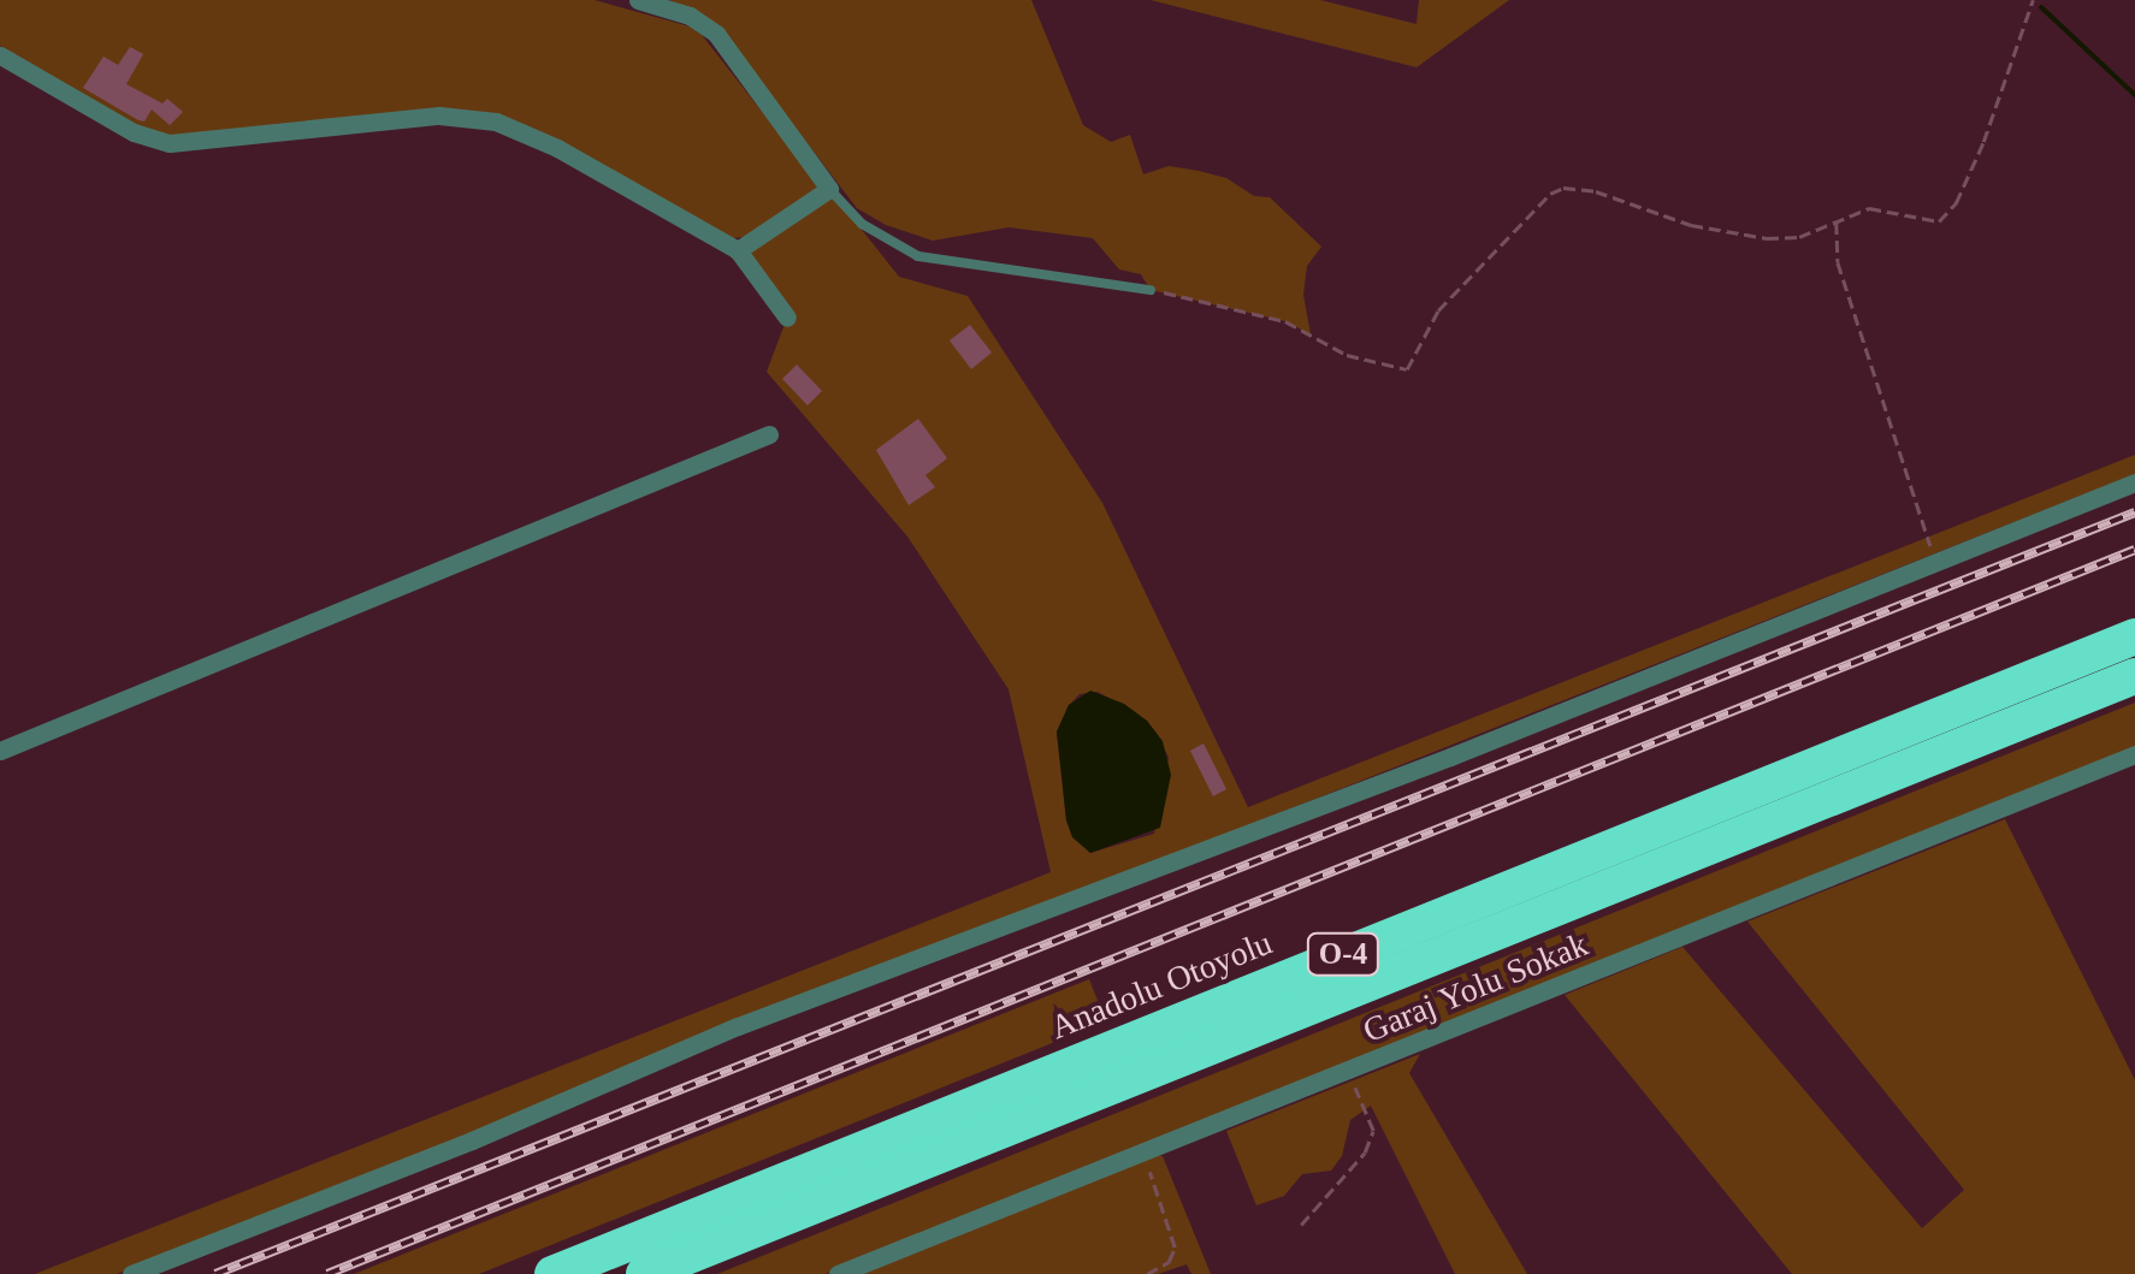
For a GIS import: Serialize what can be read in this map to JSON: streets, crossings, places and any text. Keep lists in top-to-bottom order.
{
  "streets": {
    "highway": ["O-4", "Anadolu Otoyolu"],
    "street": ["Garaj Yolu Sokak"]
  }
}
